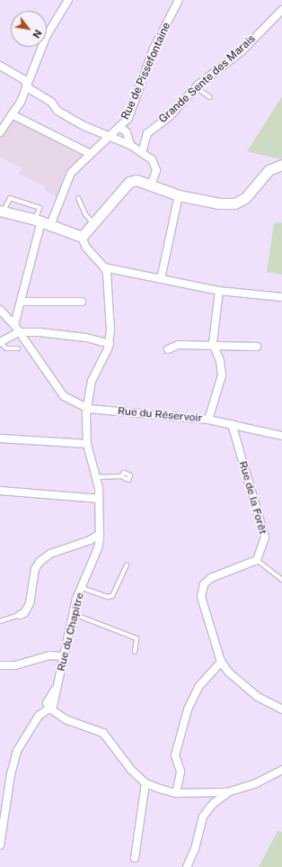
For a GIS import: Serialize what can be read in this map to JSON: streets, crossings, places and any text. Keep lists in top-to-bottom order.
{
  "streets": {
    "street": [
      "Rue de Pissefontaine",
      "Grande Sente des Marais",
      "Rue du Réservoir",
      "Rue de la Forêt",
      "Rue du Chapitre"
    ]
  },
  "crossings": [
    ["Rue du Réservoir", "Rue de la Forêt"],
    ["Rue du Réservoir", "Rue du Chapitre"]
  ],
  "north": "bottom right"
}
